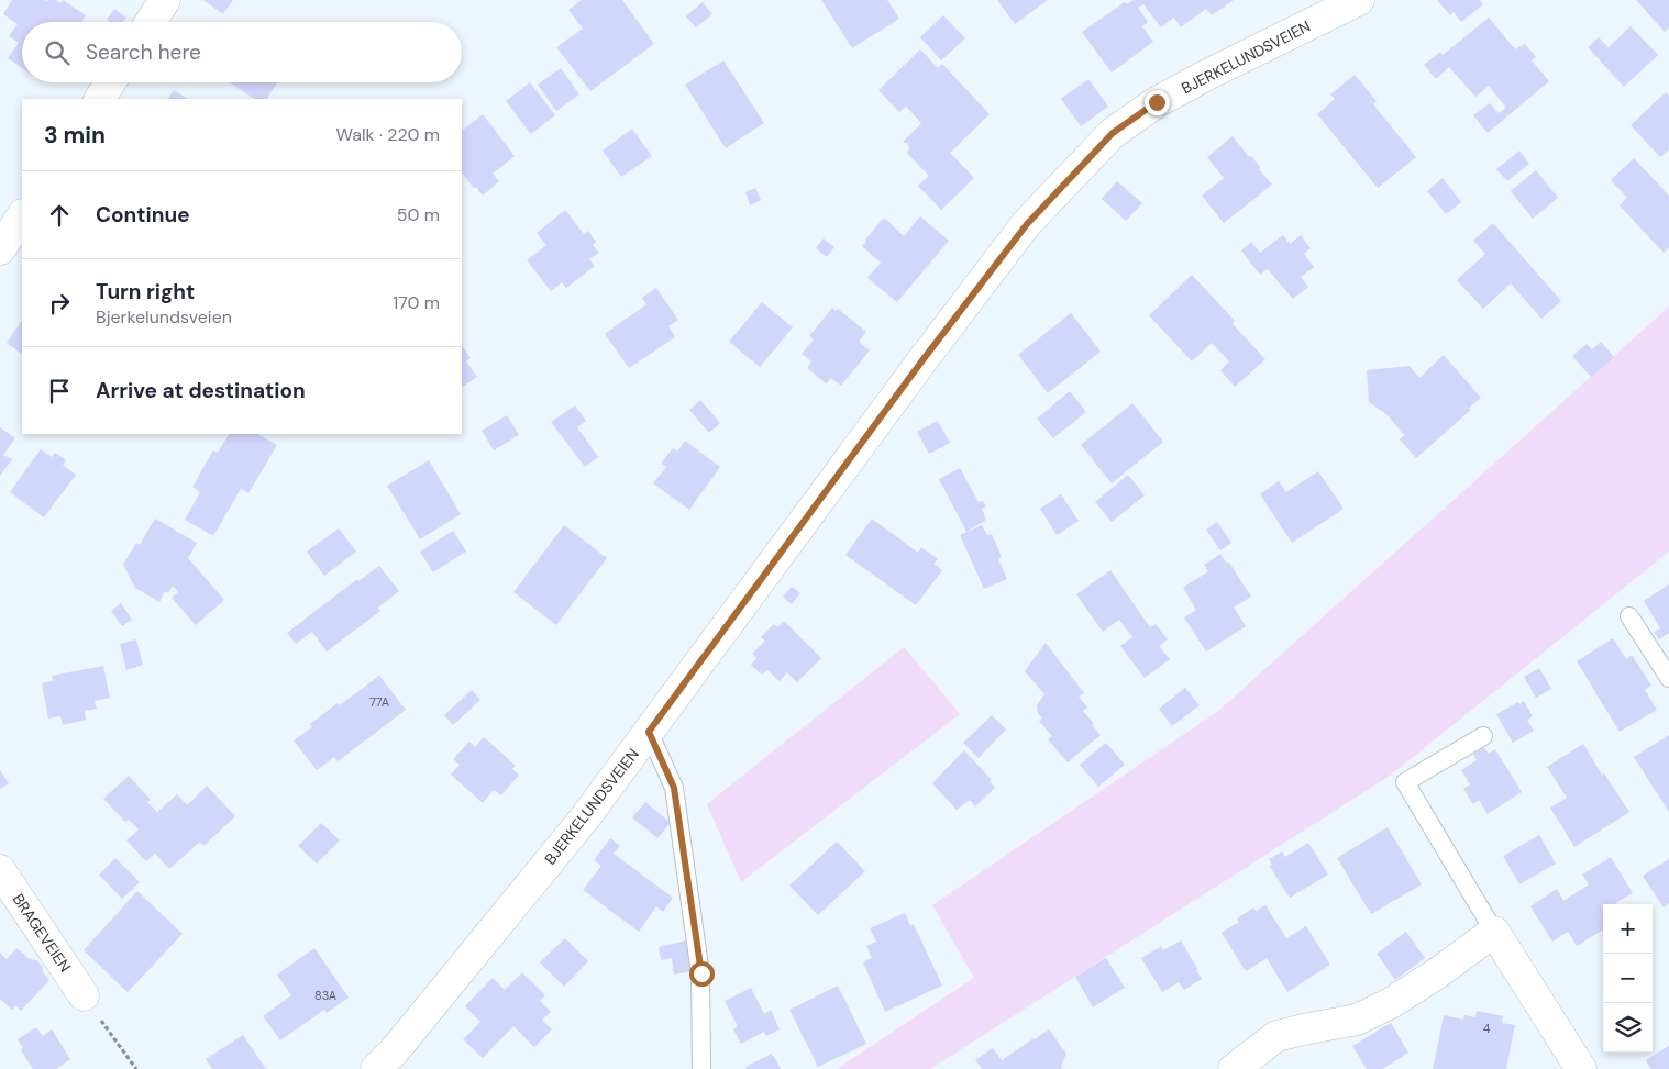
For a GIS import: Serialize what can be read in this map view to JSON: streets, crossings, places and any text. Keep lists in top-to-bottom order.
{
  "streets": {
    "street": ["BJERKELUNDSVEIEN", "BRAGEVEIEN"]
  },
  "house_numbers": ["77A", "83A", "4"],
  "page": {
    "search": "Search here",
    "heading": ["3 min", "Walk · 220 m"],
    "list": [
      ["Continue", "50 m"],
      ["Turn right", "Bjerkelundsveien", "170 m"],
      "Arrive at destination"
    ],
    "map_buttons": ["+", "−"]
  }
}
